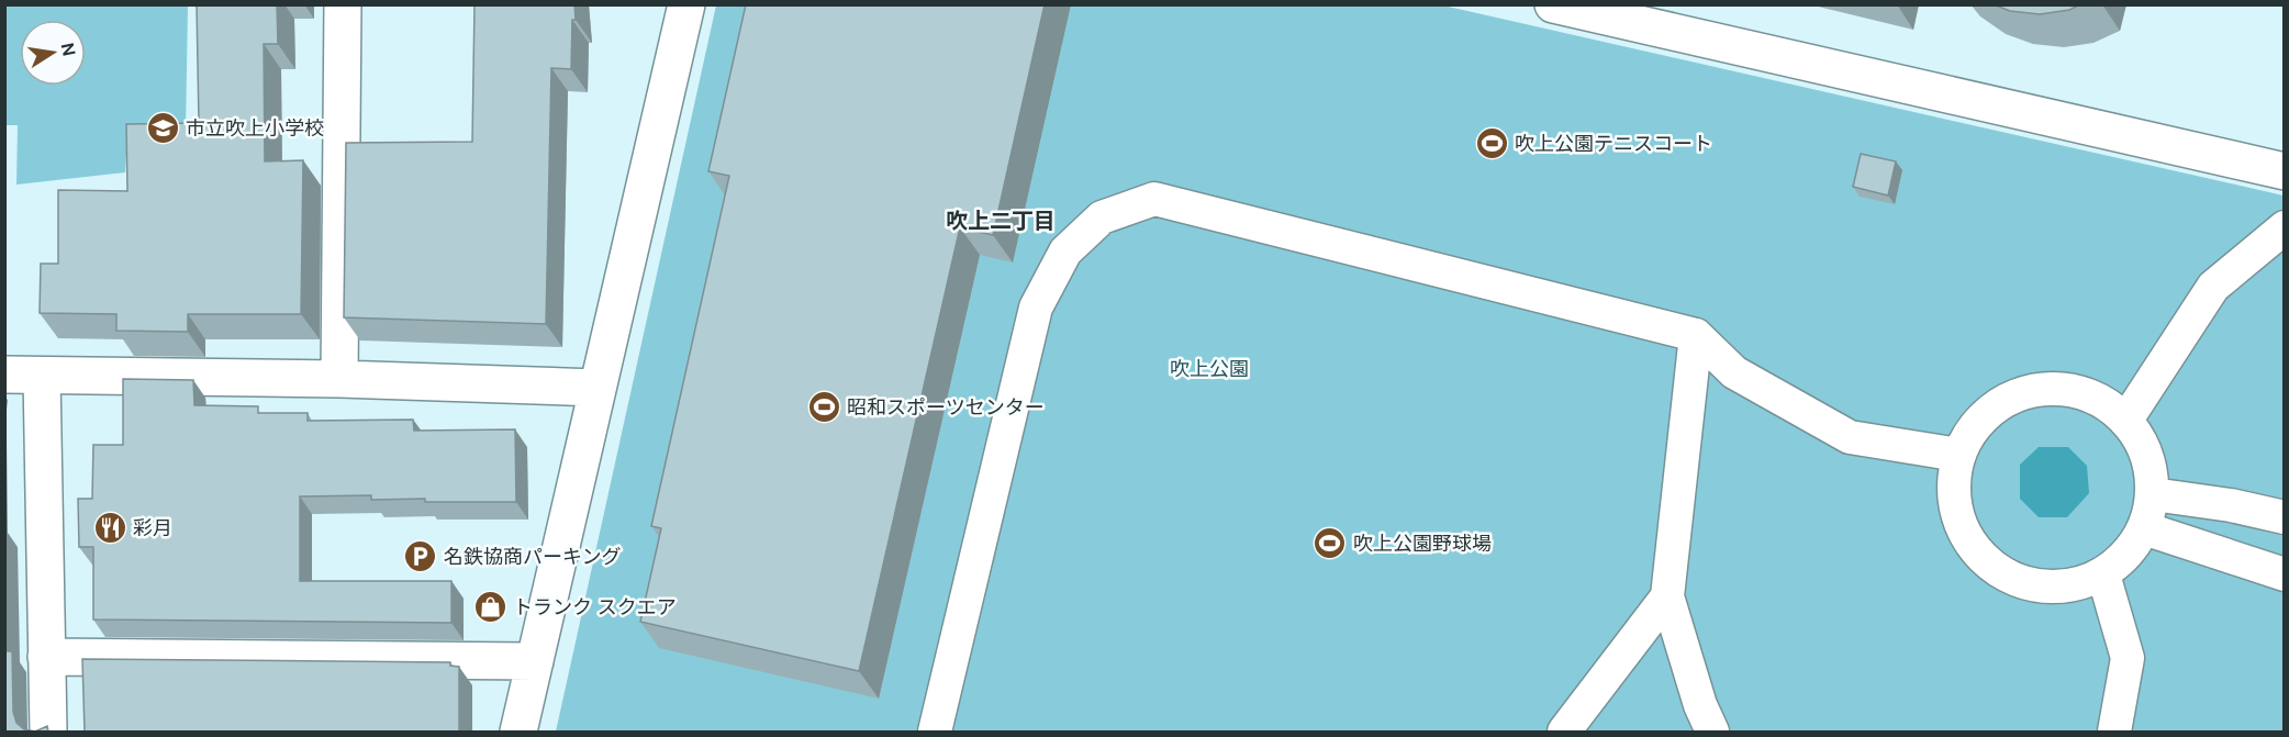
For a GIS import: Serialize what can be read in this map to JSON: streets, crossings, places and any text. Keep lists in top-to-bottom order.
{
  "districts": ["吹上二丁目"],
  "parks": ["吹上公園"],
  "places": {
    "school or university": ["市立吹上小学校"],
    "sports": ["吹上公園テニスコート", "昭和スポーツセンター", "吹上公園野球場"],
    "restaurant": ["彩月"],
    "parking": ["名鉄協商パーキング"],
    "shop": ["トランク スクエア"]
  },
  "north": "right"
}
